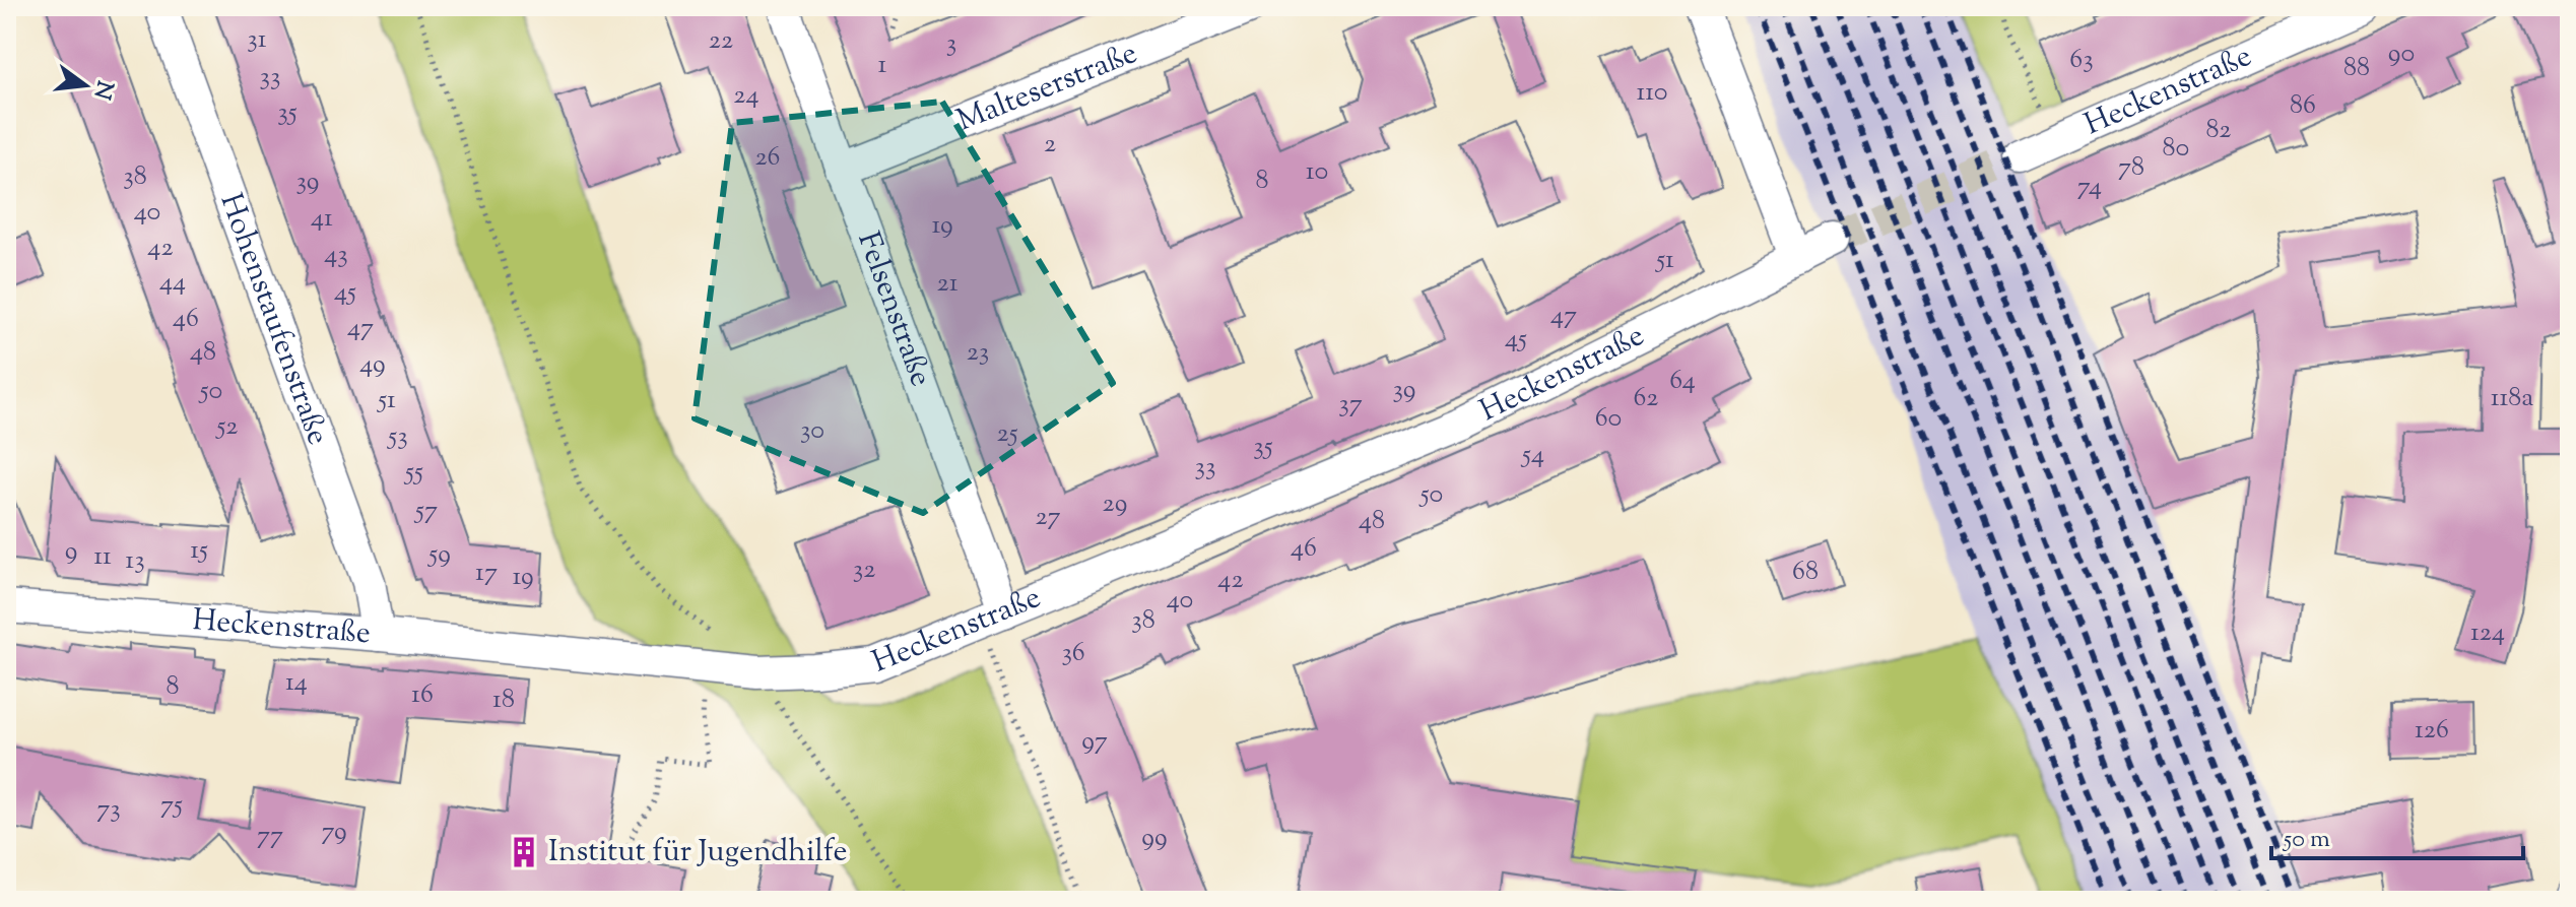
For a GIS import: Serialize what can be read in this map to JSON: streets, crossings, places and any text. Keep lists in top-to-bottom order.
{
  "streets": {
    "street": [
      "Malteserstraße",
      "Heckenstraße",
      "Felsenstraße",
      "Hohenstaufenstraße"
    ]
  },
  "crossings": [
    ["Malteserstraße", "Felsenstraße"],
    ["Heckenstraße", "Felsenstraße"],
    ["Heckenstraße", "Hohenstaufenstraße"]
  ],
  "places": {
    "building": ["Institut für Jugendhilfe"]
  },
  "house_numbers": [
    "31",
    "22",
    "3",
    "90",
    "63",
    "1",
    "88",
    "33",
    "110",
    "24",
    "86",
    "35",
    "82",
    "2",
    "80",
    "26",
    "78",
    "10",
    "38",
    "8",
    "39",
    "74",
    "40",
    "41",
    "19",
    "42",
    "43",
    "51",
    "44",
    "21",
    "45",
    "47",
    "46",
    "47",
    "45",
    "48",
    "23",
    "49",
    "64",
    "39",
    "50",
    "62",
    "118a",
    "51",
    "37",
    "60",
    "52",
    "30",
    "25",
    "53",
    "35",
    "54",
    "33",
    "55",
    "50",
    "29",
    "57",
    "27",
    "48",
    "46",
    "15",
    "9",
    "59",
    "11",
    "13",
    "32",
    "68",
    "17",
    "19",
    "42",
    "40",
    "38",
    "124",
    "36",
    "14",
    "8",
    "16",
    "18",
    "126",
    "97",
    "75",
    "73",
    "79",
    "77",
    "99"
  ],
  "scale_bar": "50 m",
  "north": "right"
}
